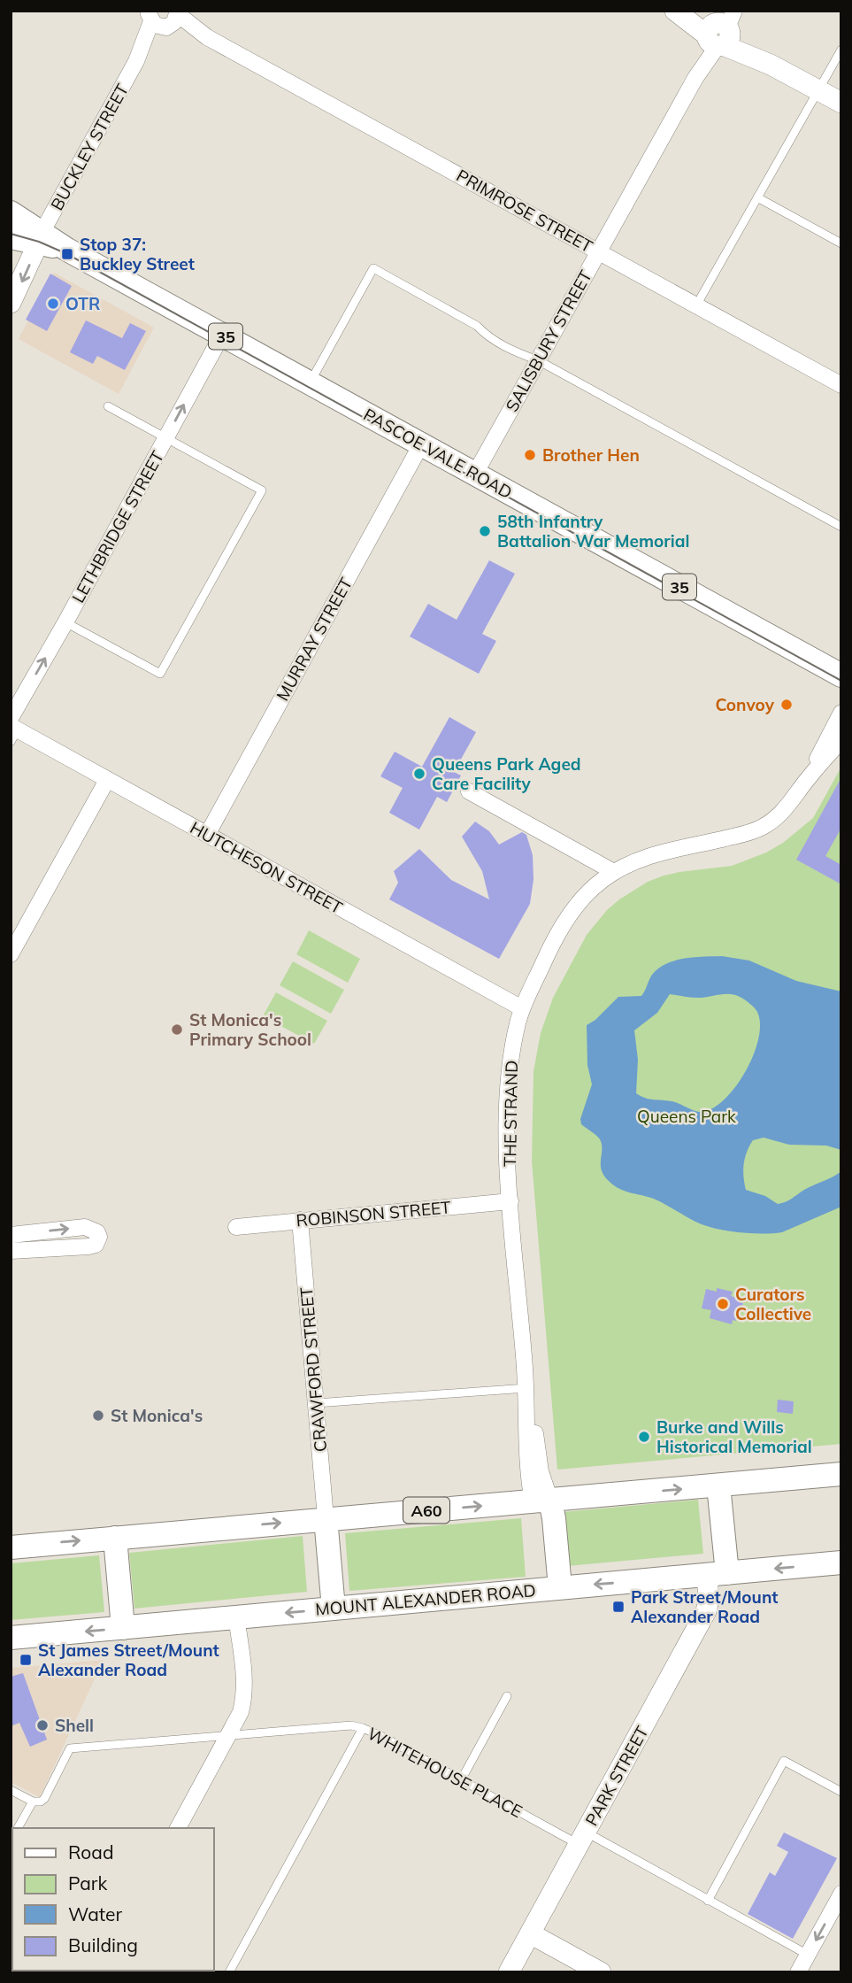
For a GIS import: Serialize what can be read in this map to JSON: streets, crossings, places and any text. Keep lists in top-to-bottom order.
{
  "streets": {
    "main road": [
      "35",
      "PASCOE VALE ROAD",
      "A60",
      "MOUNT ALEXANDER ROAD"
    ],
    "street": [
      "BUCKLEY STREET",
      "PRIMROSE STREET",
      "SALISBURY STREET",
      "LETHBRIDGE STREET",
      "MURRAY STREET",
      "HUTCHESON STREET",
      "THE STRAND",
      "ROBINSON STREET",
      "CRAWFORD STREET",
      "PARK STREET"
    ],
    "lane": ["WHITEHOUSE PLACE"]
  },
  "crossings": [
    ["BUCKLEY STREET", "PRIMROSE STREET"],
    ["BUCKLEY STREET", "PASCOE VALE ROAD"],
    ["PRIMROSE STREET", "SALISBURY STREET"],
    ["SALISBURY STREET", "PASCOE VALE ROAD"],
    ["PASCOE VALE ROAD", "LETHBRIDGE STREET"],
    ["PASCOE VALE ROAD", "MURRAY STREET"],
    ["LETHBRIDGE STREET", "HUTCHESON STREET"],
    ["MURRAY STREET", "HUTCHESON STREET"],
    ["HUTCHESON STREET", "THE STRAND"],
    ["THE STRAND", "ROBINSON STREET"],
    ["THE STRAND", "A60"],
    ["ROBINSON STREET", "CRAWFORD STREET"],
    ["CRAWFORD STREET", "A60"],
    ["MOUNT ALEXANDER ROAD", "PARK STREET"],
    ["WHITEHOUSE PLACE", "PARK STREET"]
  ],
  "one_way": ["LETHBRIDGE STREET"],
  "parks": ["Queens Park"],
  "places": {
    "transit": ["Stop 37: Buckley Street", "Park Street/Mount Alexander Road", "St James Street/Mount Alexander Road"],
    "other": [
      "OTR",
      "Brother Hen",
      "58th Infantry Battalion War Memorial",
      "Convoy",
      "Queens Park Aged Care Facility",
      "St Monica's Primary School",
      "Curators Collective",
      "St Monica's",
      "Burke and Wills Historical Memorial",
      "Shell"
    ]
  },
  "legend": [
    "Road",
    "Park",
    "Water",
    "Building"
  ]
}
